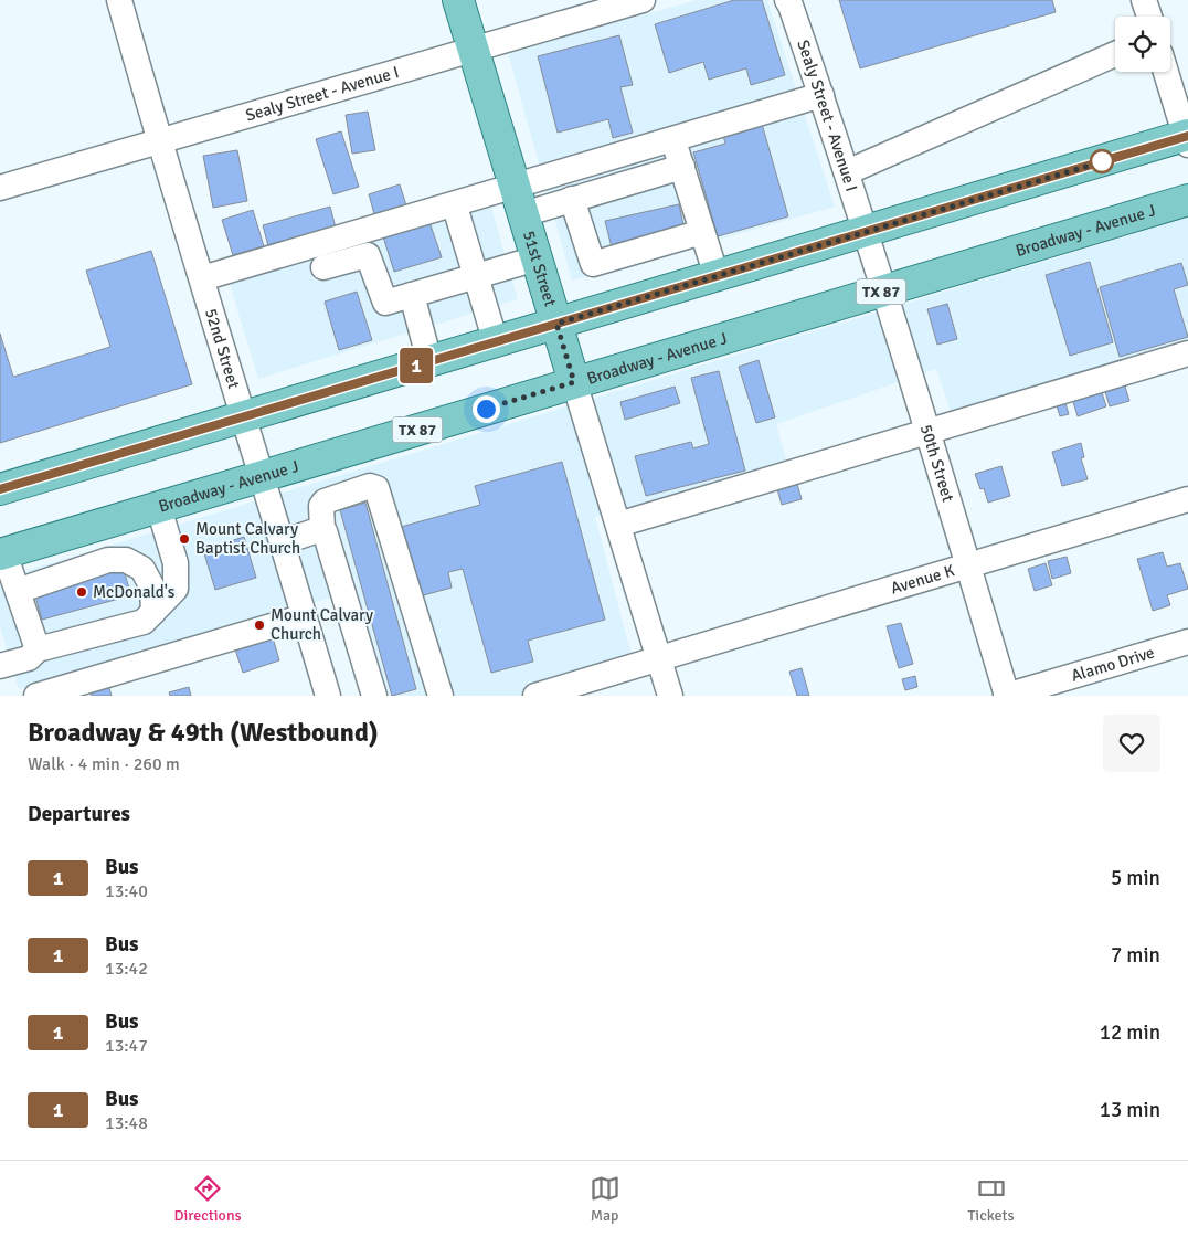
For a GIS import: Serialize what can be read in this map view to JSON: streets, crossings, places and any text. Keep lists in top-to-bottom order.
{
  "streets": {
    "main road": ["Broadway - Avenue J", "51st Street", "TX 87"],
    "street": [
      "Sealy Street - Avenue I",
      "52nd Street",
      "50th Street",
      "Avenue K",
      "Alamo Drive"
    ]
  },
  "crossings": [
    ["Sealy Street - Avenue I", "51st Street"],
    ["Sealy Street - Avenue I", "52nd Street"],
    ["Sealy Street - Avenue I", "50th Street"],
    ["Broadway - Avenue J", "51st Street"],
    ["Broadway - Avenue J", "52nd Street"],
    ["Broadway - Avenue J", "50th Street"],
    ["51st Street", "Avenue K"],
    ["50th Street", "Avenue K"],
    ["50th Street", "Alamo Drive"]
  ],
  "places": ["Mount Calvary Baptist Church", "McDonald's", "Mount Calvary Church"],
  "lines": ["bus line 1"],
  "page": {
    "on_map": "1",
    "heading": [
      ["Broadway & 49th (Westbound)", "Walk · 4 min · 260 m"],
      "Departures"
    ],
    "list": [
      {
        "mark": "1",
        "name": "Bus",
        "note": "13:40",
        "value": "5 min"
      },
      {
        "mark": "1",
        "name": "Bus",
        "note": "13:42",
        "value": "7 min"
      },
      {
        "mark": "1",
        "name": "Bus",
        "note": "13:47",
        "value": "12 min"
      },
      {
        "mark": "1",
        "name": "Bus",
        "note": "13:48",
        "value": "13 min"
      }
    ],
    "tabs": ["Directions", "Map", "Tickets"]
  }
}
